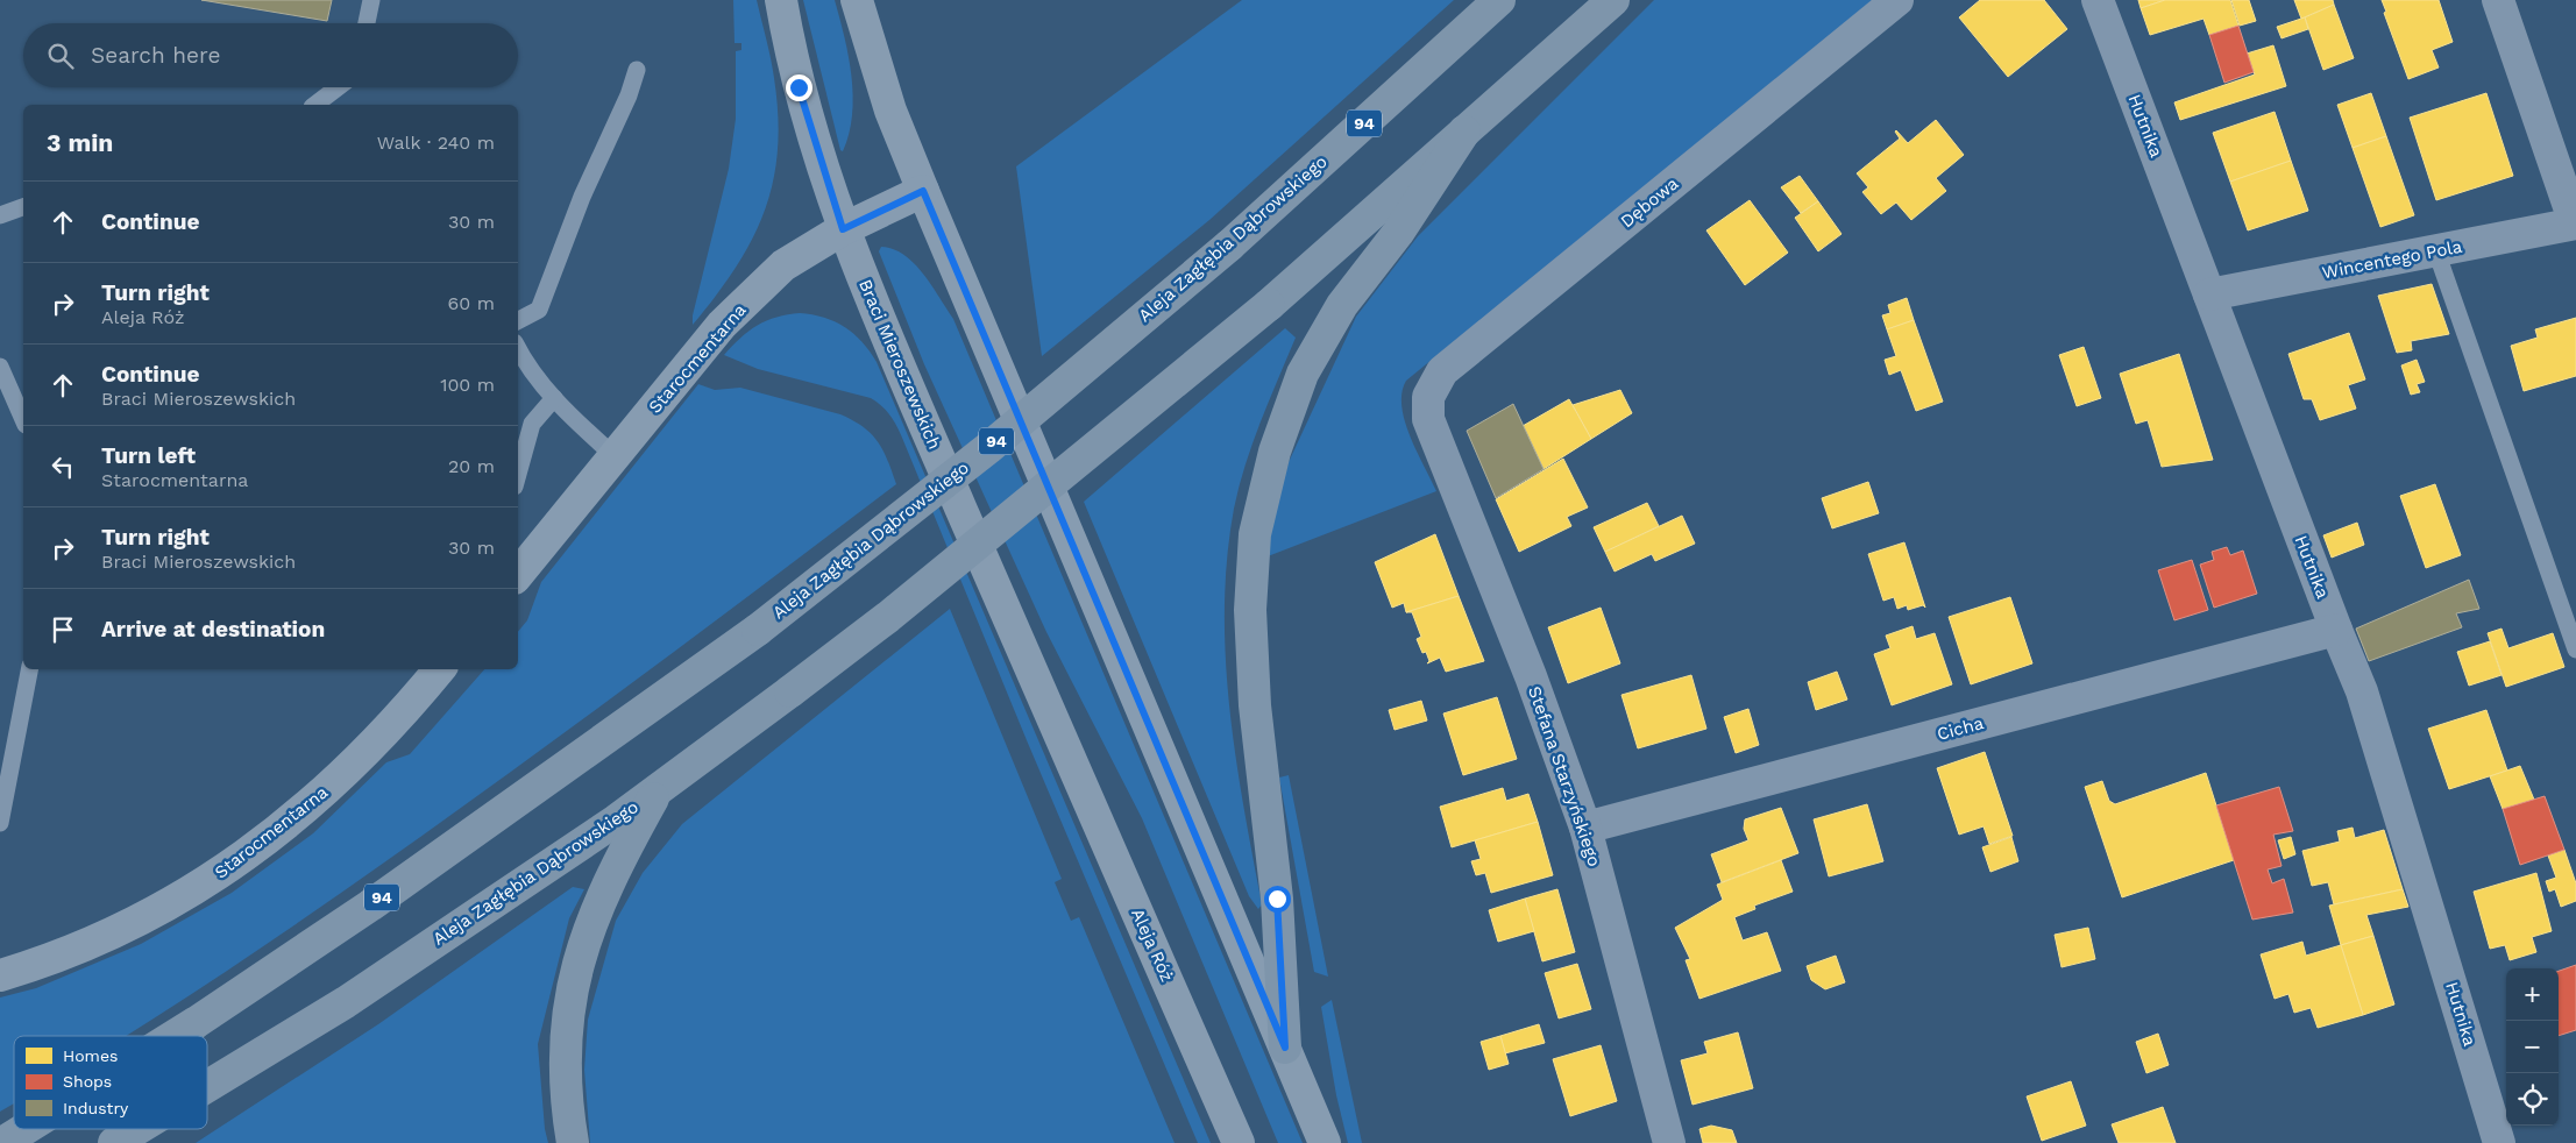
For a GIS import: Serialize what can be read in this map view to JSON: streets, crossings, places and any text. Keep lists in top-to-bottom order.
{
  "streets": {
    "main road": [
      "94",
      "Aleja Zagłębia Dąbrowskiego",
      "Starocmentarna",
      "Braci Mieroszewskich",
      "Aleja Róż"
    ],
    "street": [
      "Hutnika",
      "Dębowa",
      "Wincentego Pola",
      "Cicha",
      "Stefana Starzyńskiego"
    ]
  },
  "crossings": [
    ["Hutnika", "Wincentego Pola"],
    ["Hutnika", "Cicha"],
    ["Dębowa", "Stefana Starzyńskiego"],
    ["Starocmentarna", "Braci Mieroszewskich"],
    ["Braci Mieroszewskich", "Aleja Róż"],
    ["Cicha", "Stefana Starzyńskiego"]
  ],
  "legend": ["Homes", "Shops", "Industry"],
  "page": {
    "search": "Search here",
    "heading": ["3 min", "Walk · 240 m"],
    "list": [
      ["Continue", "30 m"],
      ["Turn right", "Aleja Róż", "60 m"],
      ["Continue", "Braci Mieroszewskich", "100 m"],
      ["Turn left", "Starocmentarna", "20 m"],
      ["Turn right", "Braci Mieroszewskich", "30 m"],
      "Arrive at destination"
    ],
    "map_buttons": ["+", "−"]
  }
}
